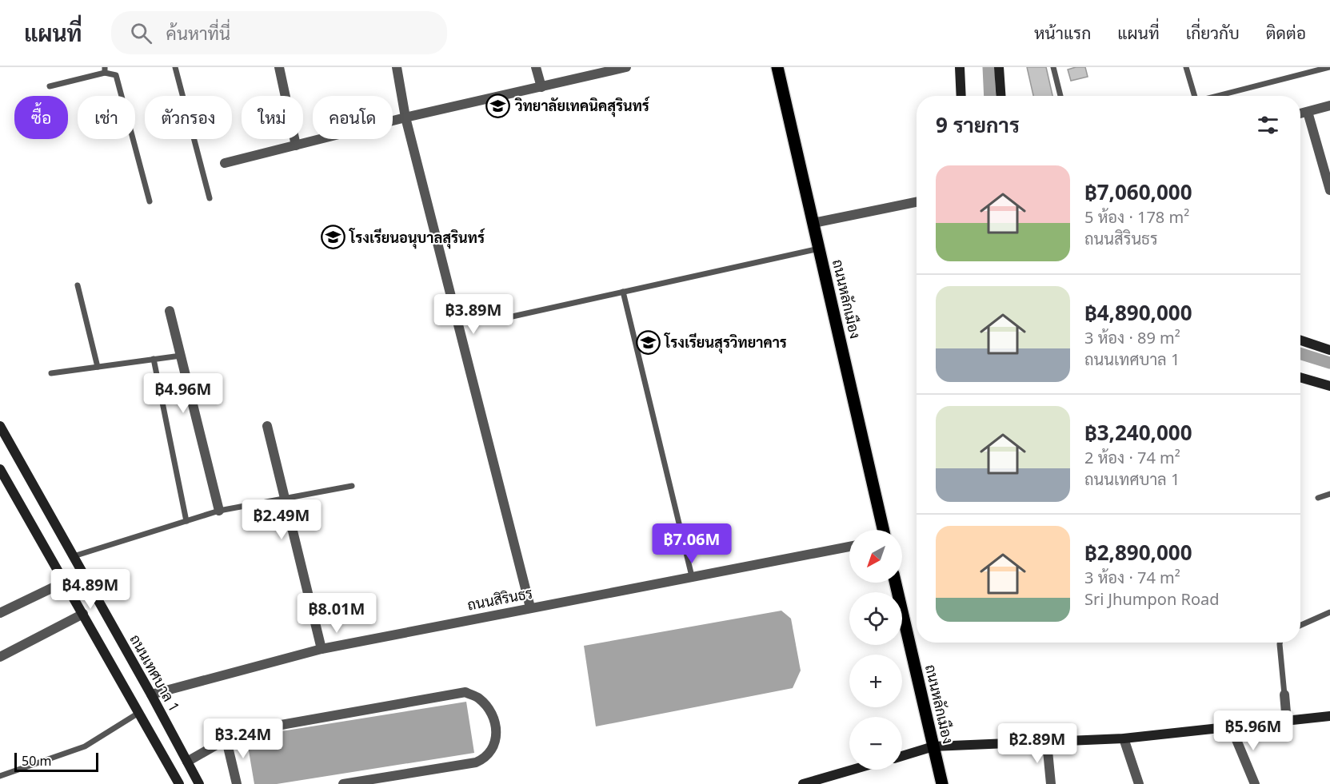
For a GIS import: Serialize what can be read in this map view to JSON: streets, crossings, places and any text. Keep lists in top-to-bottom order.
{
  "streets": {
    "main road": ["ถนนหลักเมือง", "ถนนเทศบาล 1"],
    "street": ["ถนนสิรินธร"]
  },
  "crossings": [
    ["ถนนสิรินธร", "ถนนเทศบาล 1"]
  ],
  "places": {
    "school or university": ["วิทยาลัยเทคนิคสุรินทร์", "โรงเรียนอนุบาลสุรินทร์", "โรงเรียนสุรวิทยาคาร"]
  },
  "scale_bar": "50 m",
  "north": "bottom left",
  "page": {
    "header": "แผนที่",
    "search": "ค้นหาที่นี่",
    "nav": [
      "หน้าแรก",
      "แผนที่",
      "เกี่ยวกับ",
      "ติดต่อ"
    ],
    "chip": [
      "ซื้อ",
      "เช่า",
      "ตัวกรอง",
      "ใหม่",
      "คอนโด"
    ],
    "heading": "9 รายการ",
    "list": [
      {
        "name": "฿7,060,000",
        "note": "5 ห้อง · 178 m² · ถนนสิรินธร"
      },
      {
        "name": "฿4,890,000",
        "note": "3 ห้อง · 89 m² · ถนนเทศบาล 1"
      },
      {
        "name": "฿3,240,000",
        "note": "2 ห้อง · 74 m² · ถนนเทศบาล 1"
      },
      {
        "name": "฿2,890,000",
        "note": "3 ห้อง · 74 m² · Sri Jhumpon Road"
      }
    ],
    "price": [
      "฿3.89M",
      "฿4.96M",
      "฿2.49M",
      "฿7.06M",
      "฿4.89M",
      "฿8.01M",
      "฿5.96M",
      "฿3.24M",
      "฿2.89M"
    ],
    "map_buttons": ["+", "−"],
    "scale": "50 m"
  }
}
